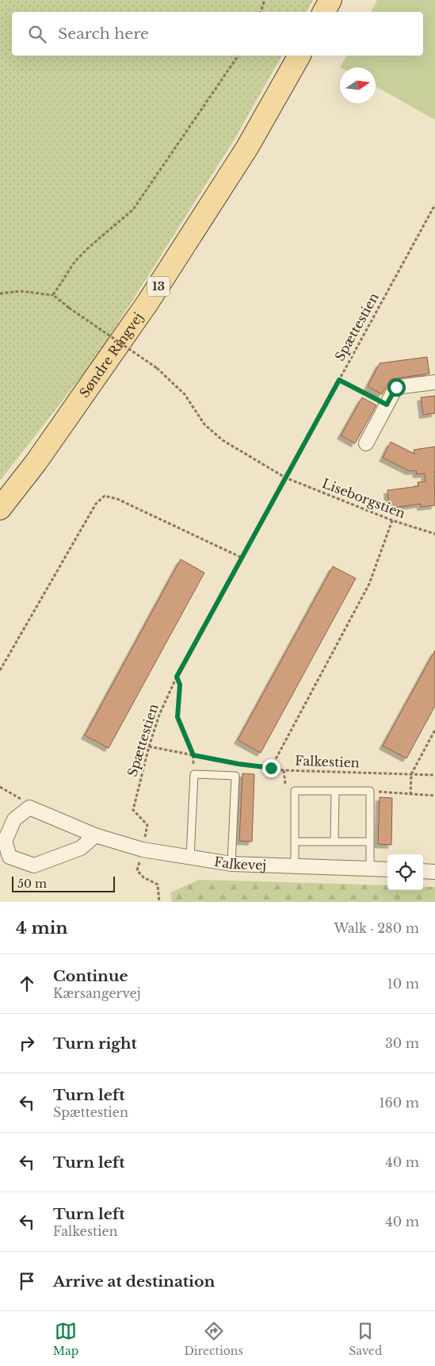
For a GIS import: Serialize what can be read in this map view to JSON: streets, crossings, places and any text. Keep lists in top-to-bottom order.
{
  "streets": {
    "main road": ["13", "Søndre Ringvej"],
    "street": ["Falkevej"],
    "path": ["Spættestien", "Liseborgstien", "Falkestien"]
  },
  "crossings": [
    ["Spættestien", "Liseborgstien"],
    ["Spættestien", "Falkestien"],
    ["Spættestien", "Falkevej"]
  ],
  "scale_bar": "50 m",
  "north": "right",
  "page": {
    "search": "Search here",
    "scale": "50 m",
    "heading": ["4 min", "Walk · 280 m"],
    "list": [
      ["Continue", "Kærsangervej", "10 m"],
      ["Turn right", "30 m"],
      ["Turn left", "Spættestien", "160 m"],
      ["Turn left", "40 m"],
      ["Turn left", "Falkestien", "40 m"],
      "Arrive at destination"
    ],
    "nav": ["Map", "Directions", "Saved"]
  }
}
